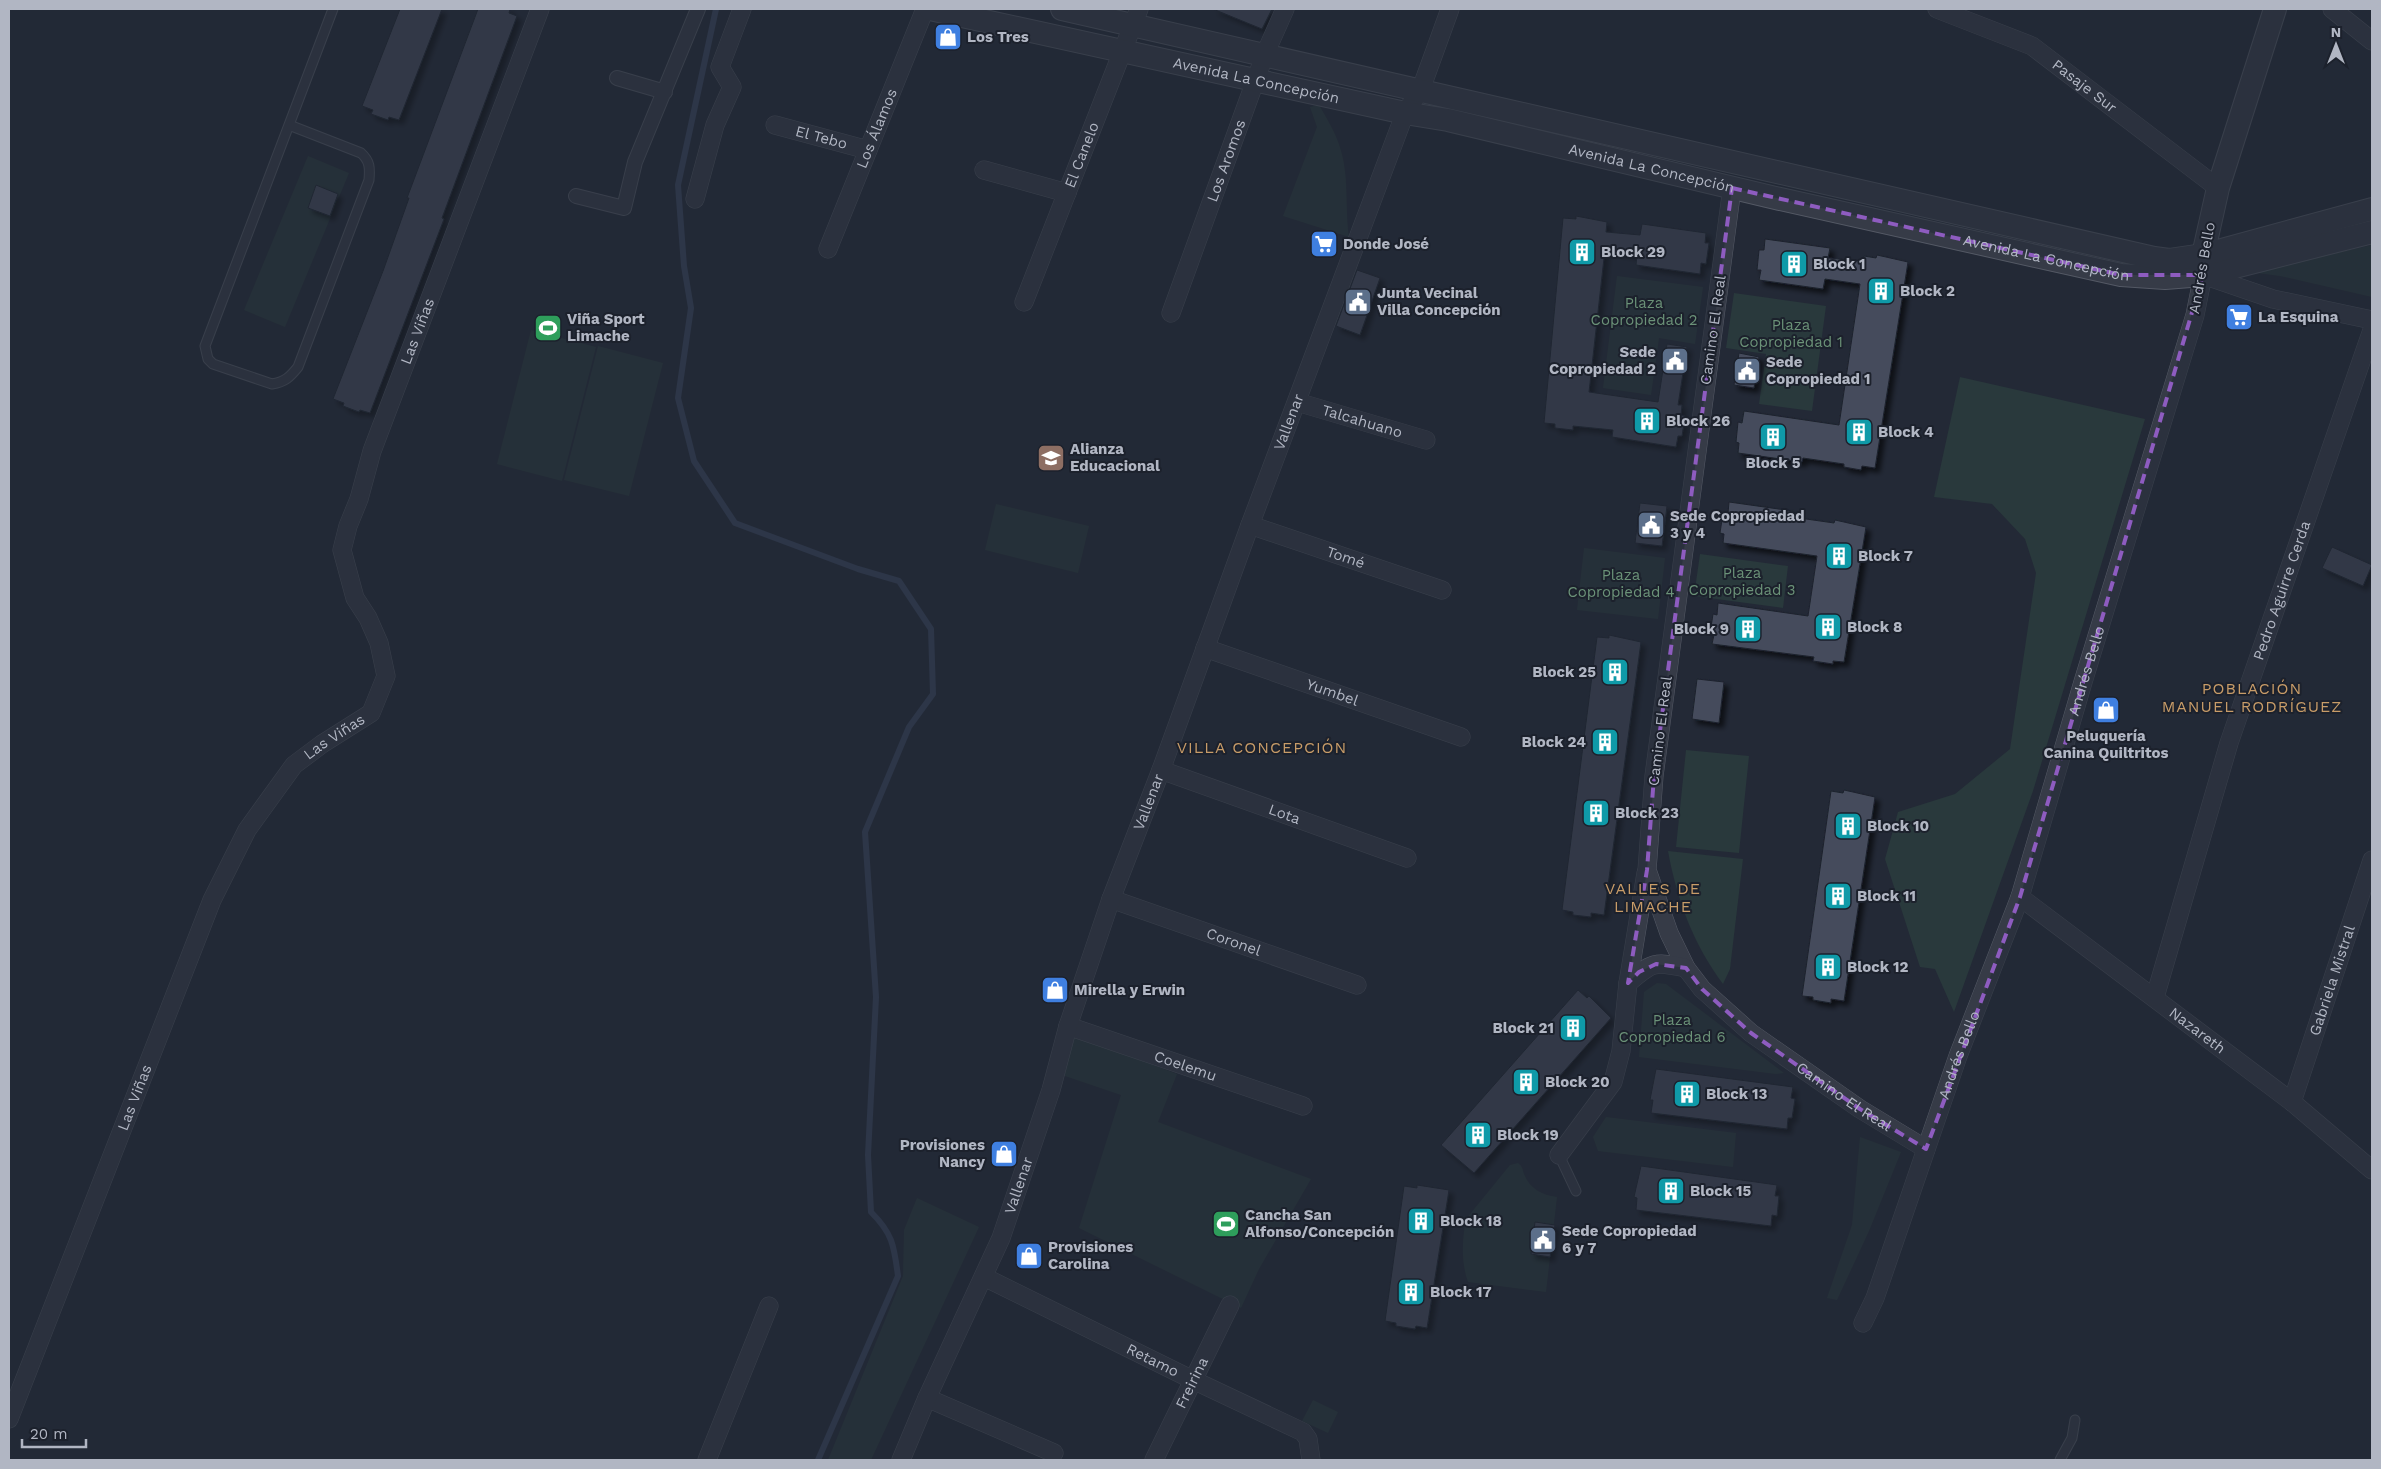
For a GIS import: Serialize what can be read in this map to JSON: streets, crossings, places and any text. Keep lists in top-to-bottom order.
{
  "streets": {
    "street": [
      "Avenida La Concepción",
      "Pasaje Sur",
      "Los Álamos",
      "El Tebo",
      "El Canelo",
      "Los Aromos",
      "Andrés Bello",
      "Camino El Real",
      "Las Viñas",
      "Talcahuano",
      "Vallenar",
      "Tomé",
      "Pedro Aguirre Cerda",
      "Yumbel",
      "Lota",
      "Coronel",
      "Gabriela Mistral",
      "Nazareth",
      "Coelemu",
      "Retamo",
      "Freirina"
    ]
  },
  "crossings": [
    ["Avenida La Concepción", "El Canelo"],
    ["Avenida La Concepción", "Los Aromos"],
    ["Avenida La Concepción", "Andrés Bello"],
    ["Avenida La Concepción", "Camino El Real"],
    ["Avenida La Concepción", "Vallenar"],
    ["Pasaje Sur", "Andrés Bello"],
    ["Los Álamos", "El Tebo"],
    ["Andrés Bello", "Camino El Real"],
    ["Andrés Bello", "Nazareth"],
    ["Talcahuano", "Vallenar"],
    ["Vallenar", "Tomé"],
    ["Vallenar", "Yumbel"],
    ["Vallenar", "Lota"],
    ["Vallenar", "Coronel"],
    ["Vallenar", "Coelemu"],
    ["Vallenar", "Retamo"],
    ["Pedro Aguirre Cerda", "Nazareth"],
    ["Gabriela Mistral", "Nazareth"],
    ["Retamo", "Freirina"]
  ],
  "districts": ["POBLACIÓN MANUEL RODRÍGUEZ", "VILLA CONCEPCIÓN", "VALLES DE LIMACHE"],
  "parks": [
    "Plaza Copropiedad 2",
    "Plaza Copropiedad 1",
    "Plaza Copropiedad 3",
    "Plaza Copropiedad 4",
    "Plaza Copropiedad 6"
  ],
  "places": {
    "shop": [
      "Los Tres",
      "Peluquería Canina Quiltritos",
      "Mirella y Erwin",
      "Provisiones Nancy",
      "Provisiones Carolina"
    ],
    "supermarket": ["Donde José", "La Esquina"],
    "building": [
      "Block 29",
      "Block 1",
      "Block 2",
      "Block 26",
      "Block 4",
      "Block 5",
      "Block 7",
      "Block 8",
      "Block 9",
      "Block 25",
      "Block 24",
      "Block 23",
      "Block 10",
      "Block 11",
      "Block 12",
      "Block 21",
      "Block 20",
      "Block 13",
      "Block 19",
      "Block 15",
      "Block 18",
      "Block 17"
    ],
    "public building": [
      "Junta Vecinal Villa Concepción",
      "Sede Copropiedad 2",
      "Sede Copropiedad 1",
      "Sede Copropiedad 3 y 4",
      "Sede Copropiedad 6 y 7"
    ],
    "sports": ["Viña Sport Limache", "Cancha San Alfonso/Concepción"],
    "school or university": ["Alianza Educacional"]
  },
  "scale_bar": "20 m",
  "north": "top"
}
